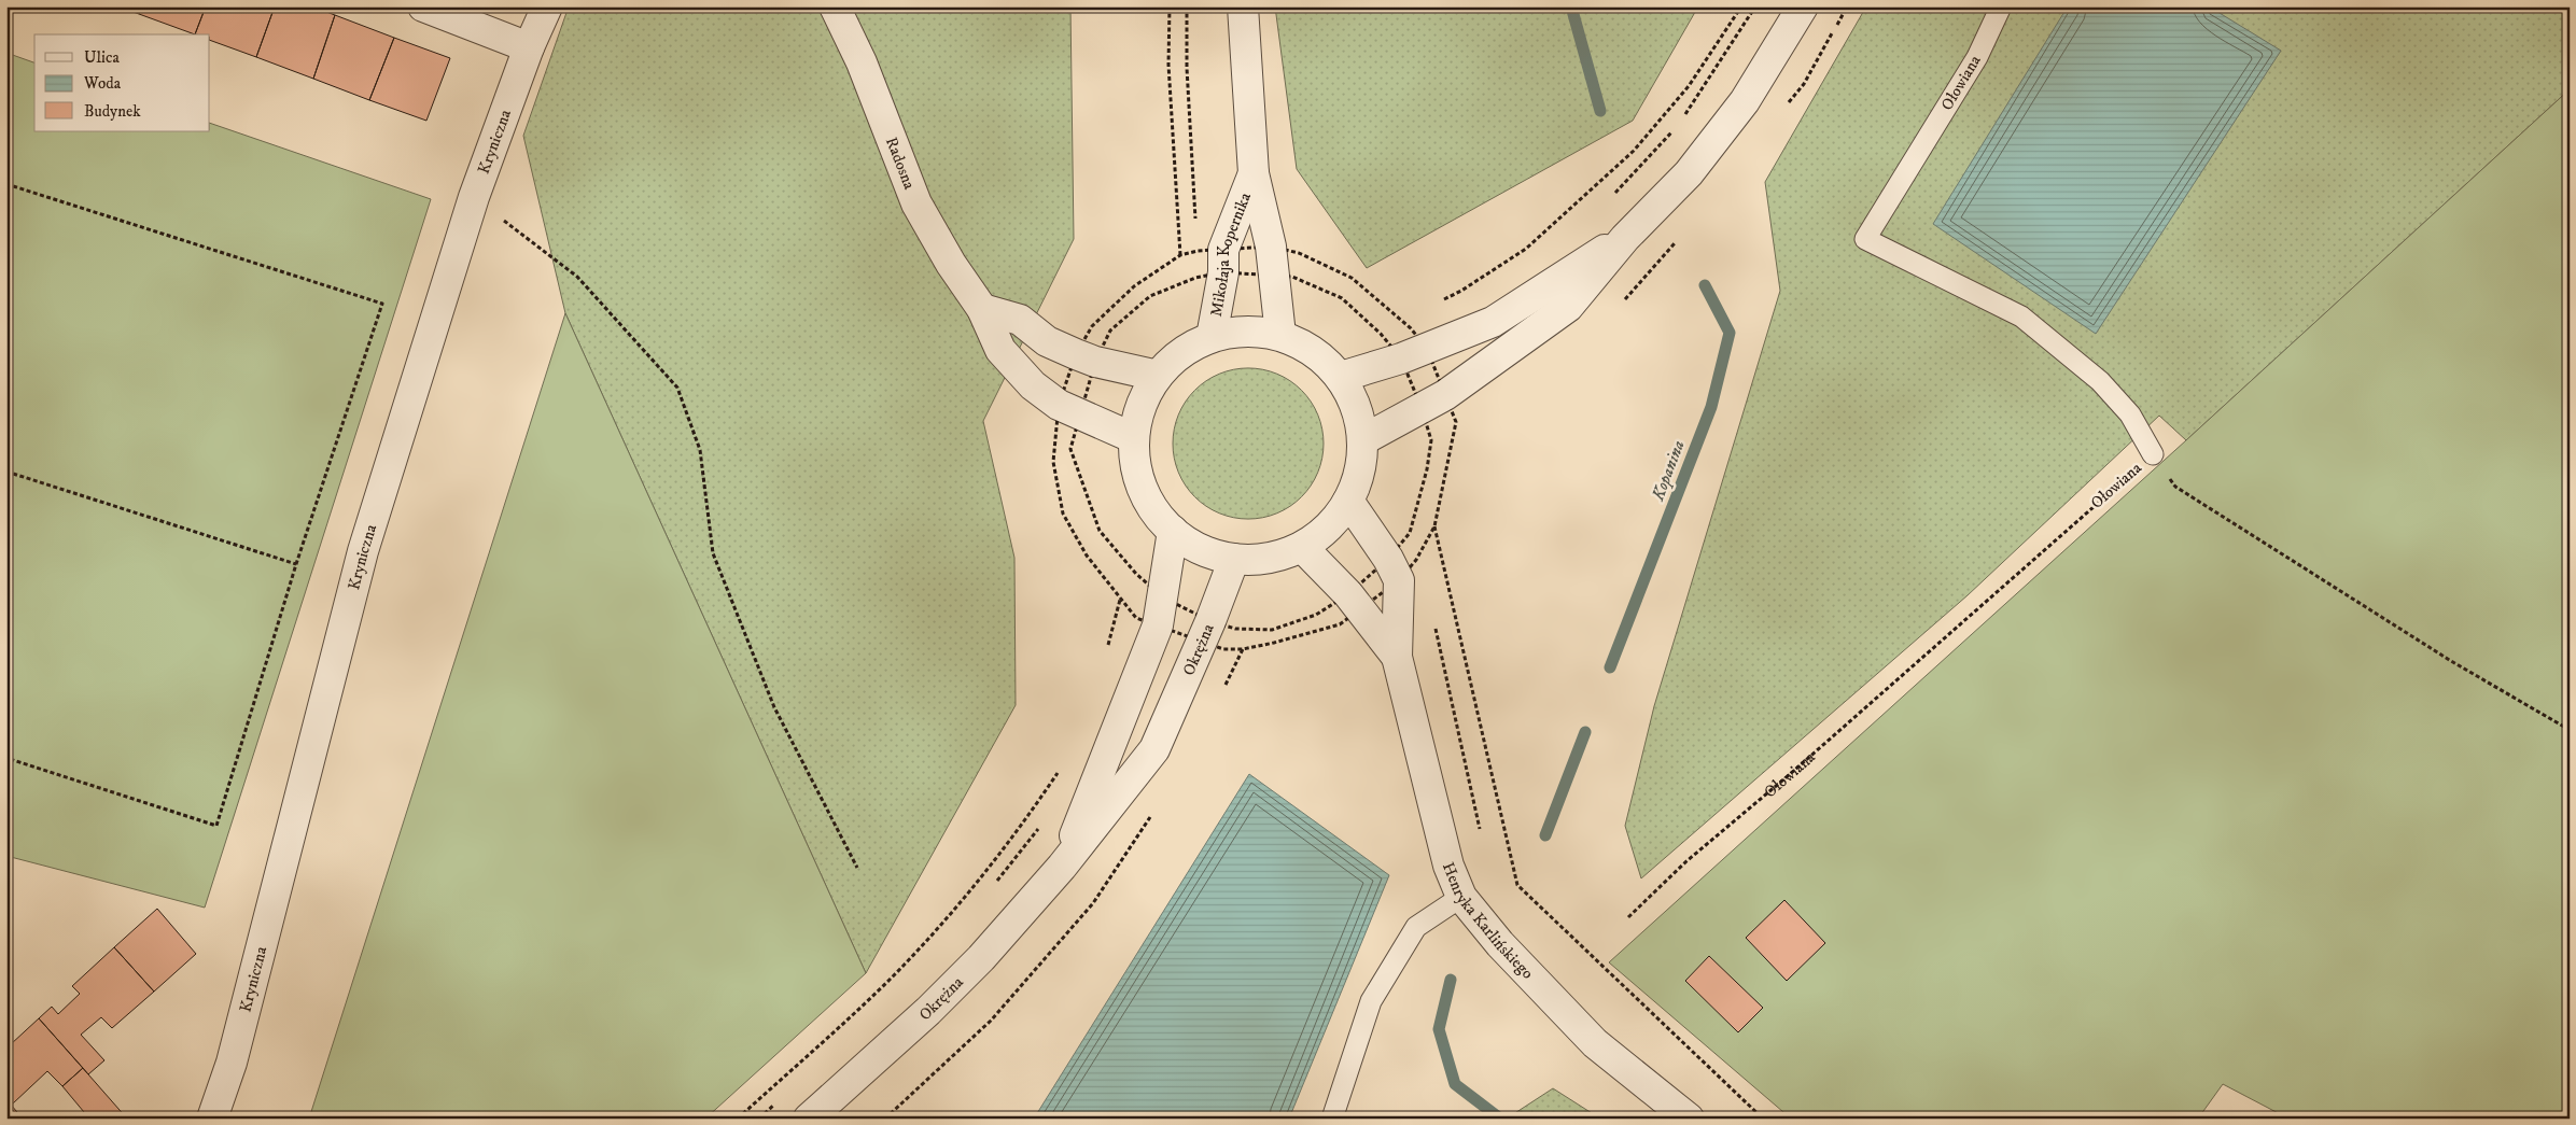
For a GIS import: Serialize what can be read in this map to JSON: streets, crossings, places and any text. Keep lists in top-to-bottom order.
{
  "streets": {
    "street": [
      "Kryniczna",
      "Radosna",
      "Mikołaja Kopernika",
      "Okrężna",
      "Henryka Karlińskiego"
    ],
    "lane": ["Ołowiana"]
  },
  "water": ["Kopanina"],
  "legend": ["Ulica", "Woda", "Budynek"]
}
